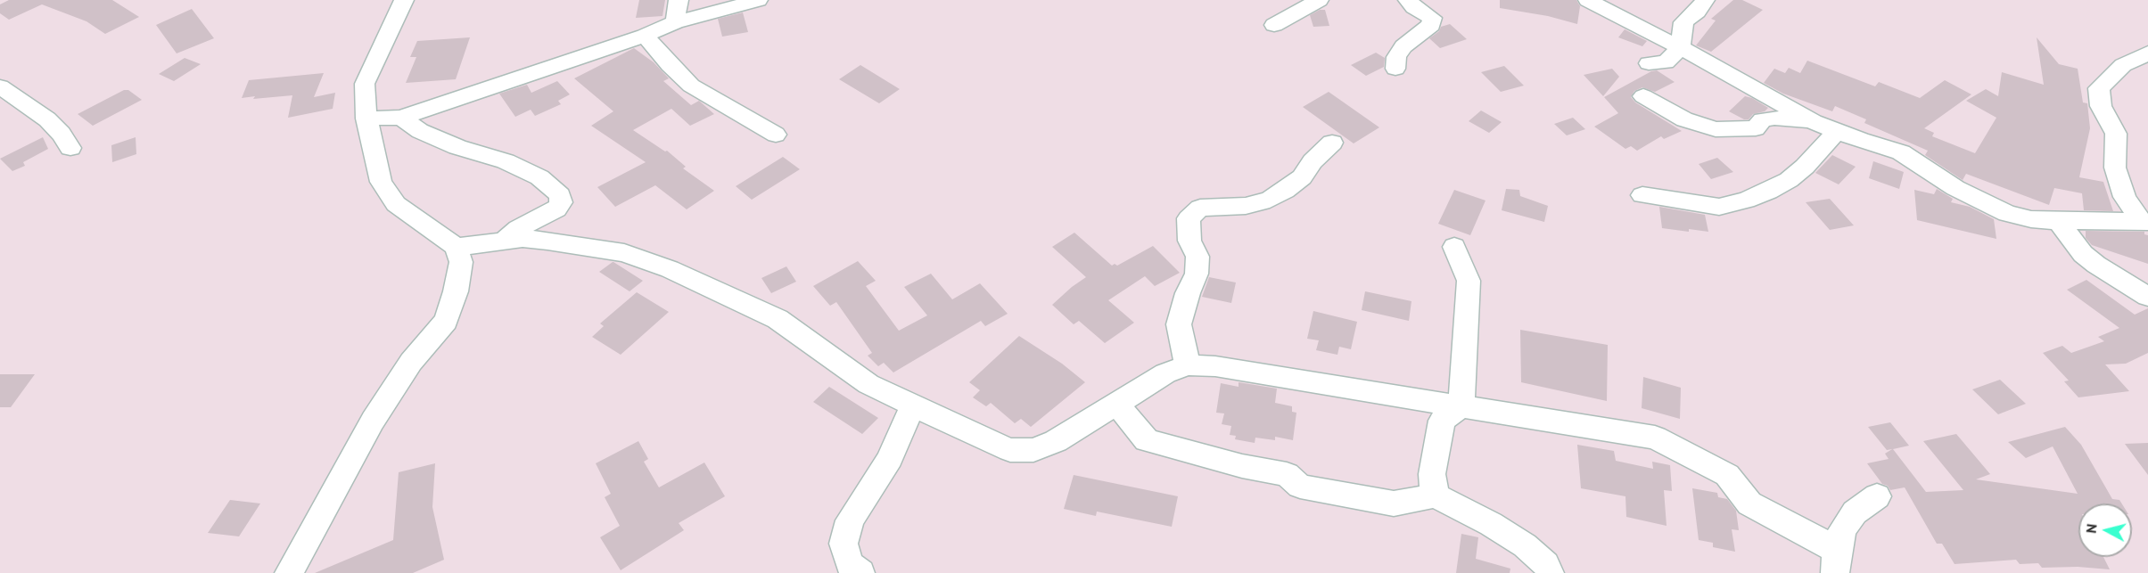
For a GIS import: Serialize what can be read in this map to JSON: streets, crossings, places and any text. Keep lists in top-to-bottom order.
{
  "north": "left"
}
